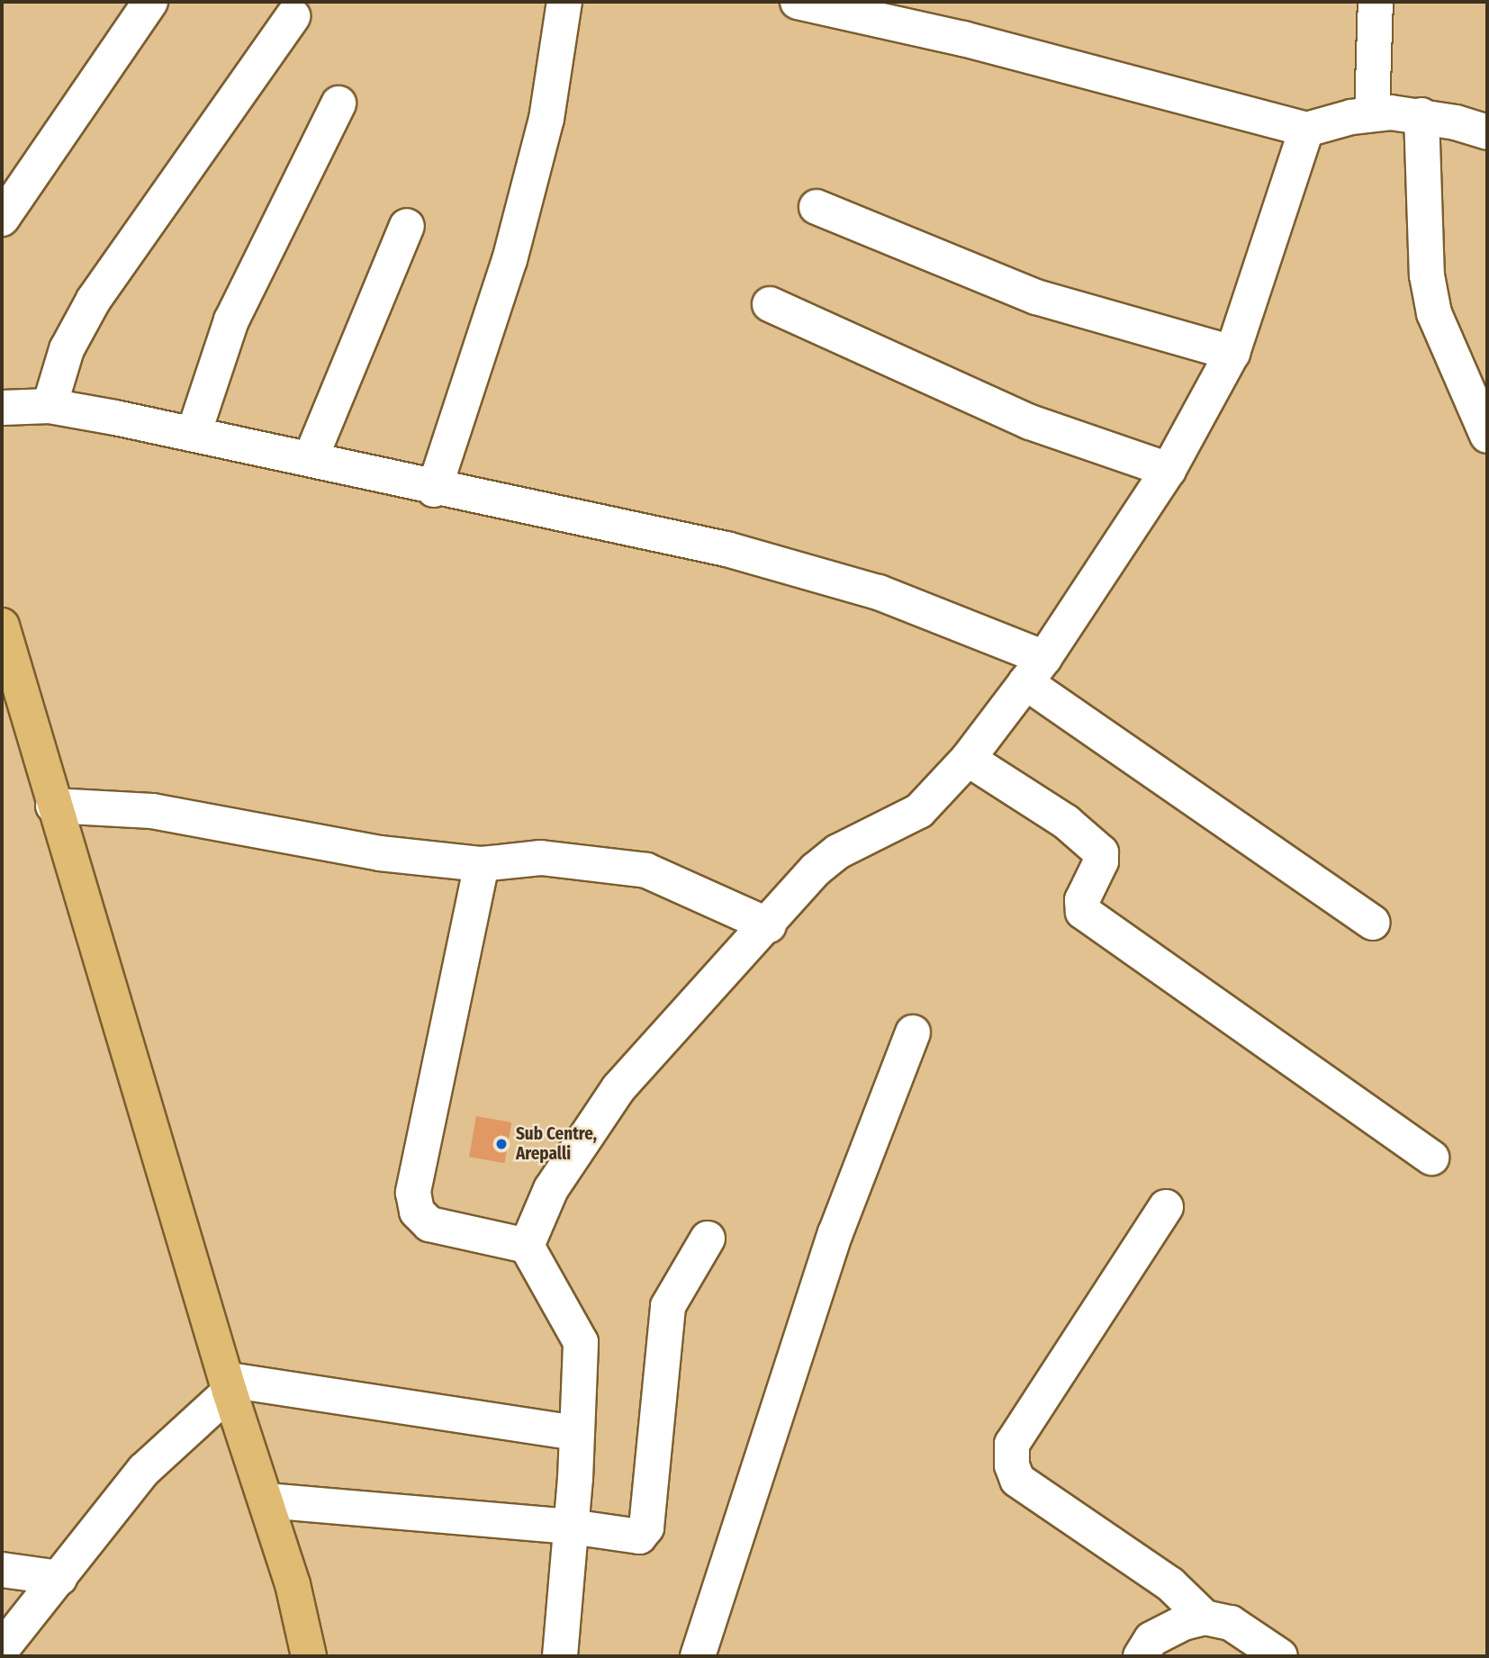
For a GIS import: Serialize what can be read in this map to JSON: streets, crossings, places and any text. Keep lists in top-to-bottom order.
{
  "places": ["Sub Centre, Arepalli"]
}
